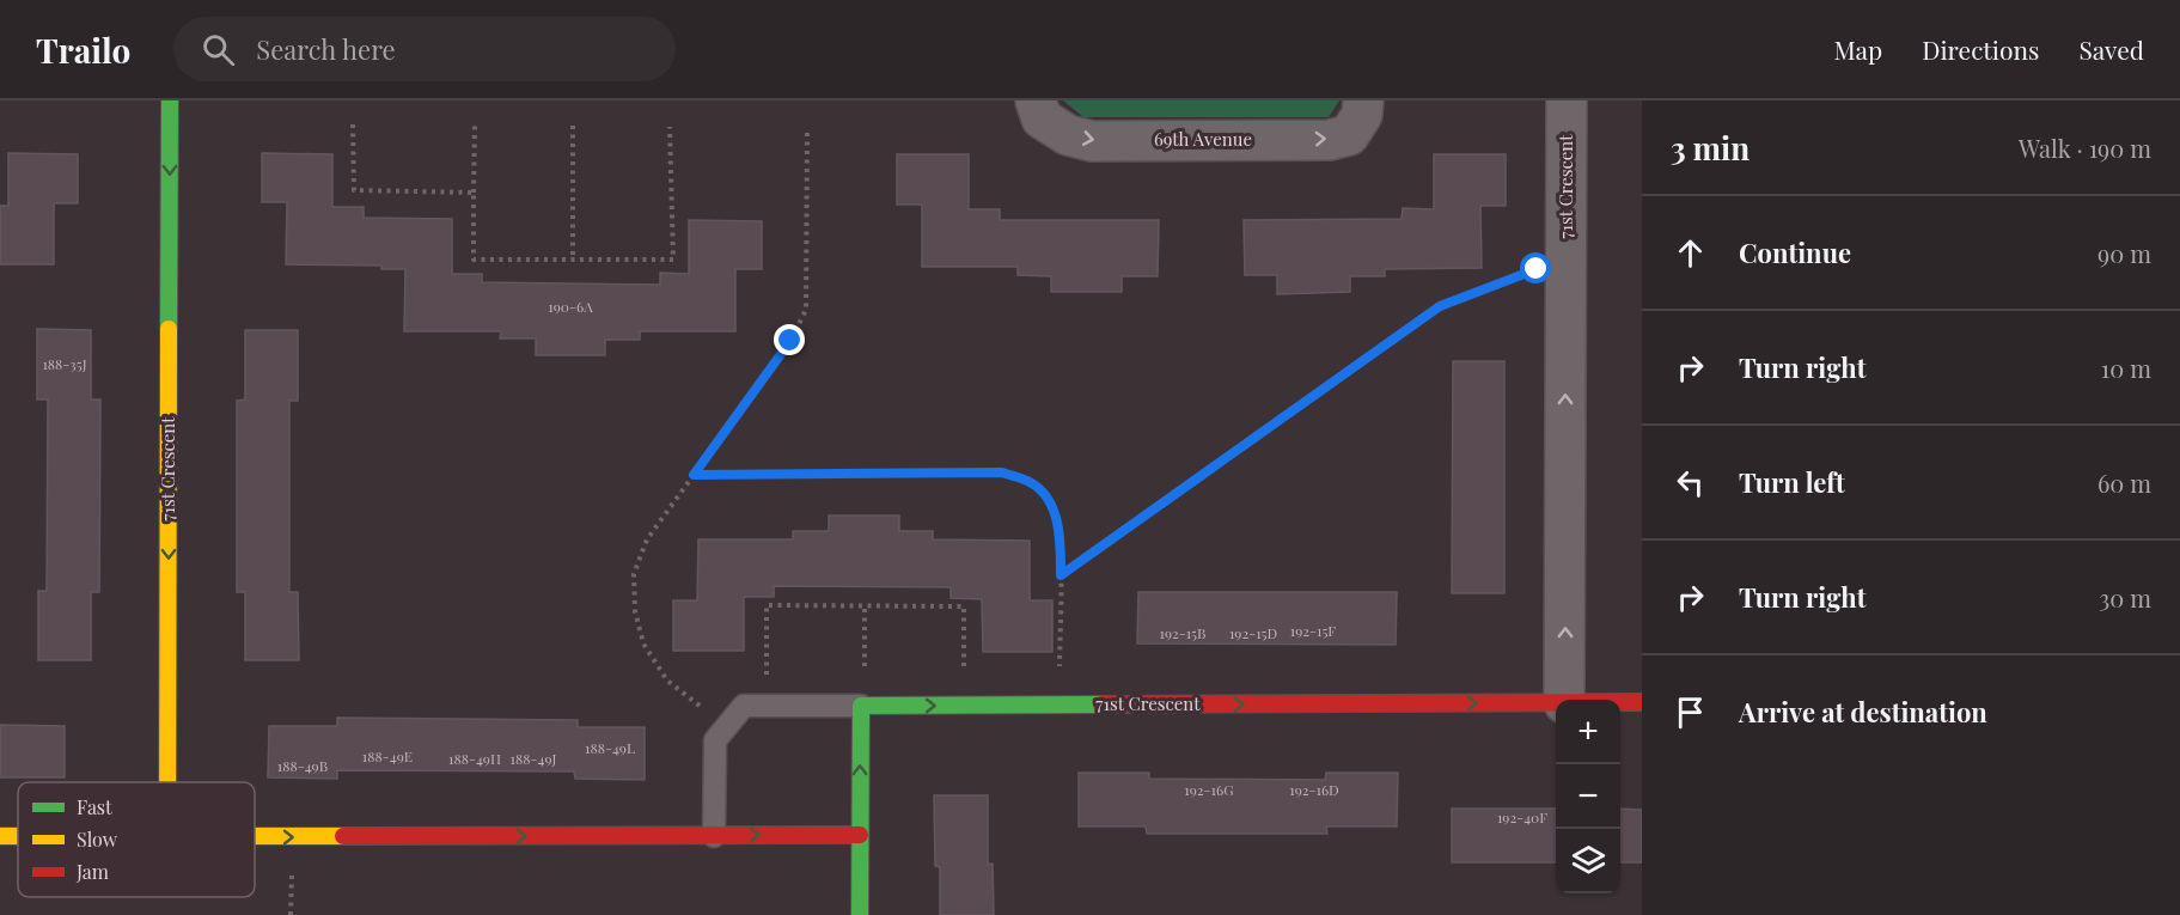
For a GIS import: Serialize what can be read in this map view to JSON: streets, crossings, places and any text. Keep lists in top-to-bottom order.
{
  "streets": {
    "street": ["69th Avenue", "71st Crescent"]
  },
  "one_way": ["69th Avenue"],
  "house_numbers": [
    "190-6A",
    "188-35J",
    "192-15F",
    "192-15B",
    "192-15D",
    "188-49L",
    "188-49E",
    "188-49H",
    "188-49J",
    "188-49B",
    "192-16G",
    "192-16D",
    "192-40F"
  ],
  "legend": ["Fast", "Slow", "Jam"],
  "page": {
    "header": "Trailo",
    "search": "Search here",
    "nav": ["Map", "Directions", "Saved"],
    "heading": ["3 min", "Walk · 190 m"],
    "list": [
      ["Continue", "90 m"],
      ["Turn right", "10 m"],
      ["Turn left", "60 m"],
      ["Turn right", "30 m"],
      "Arrive at destination"
    ],
    "map_buttons": ["+", "−"]
  }
}
